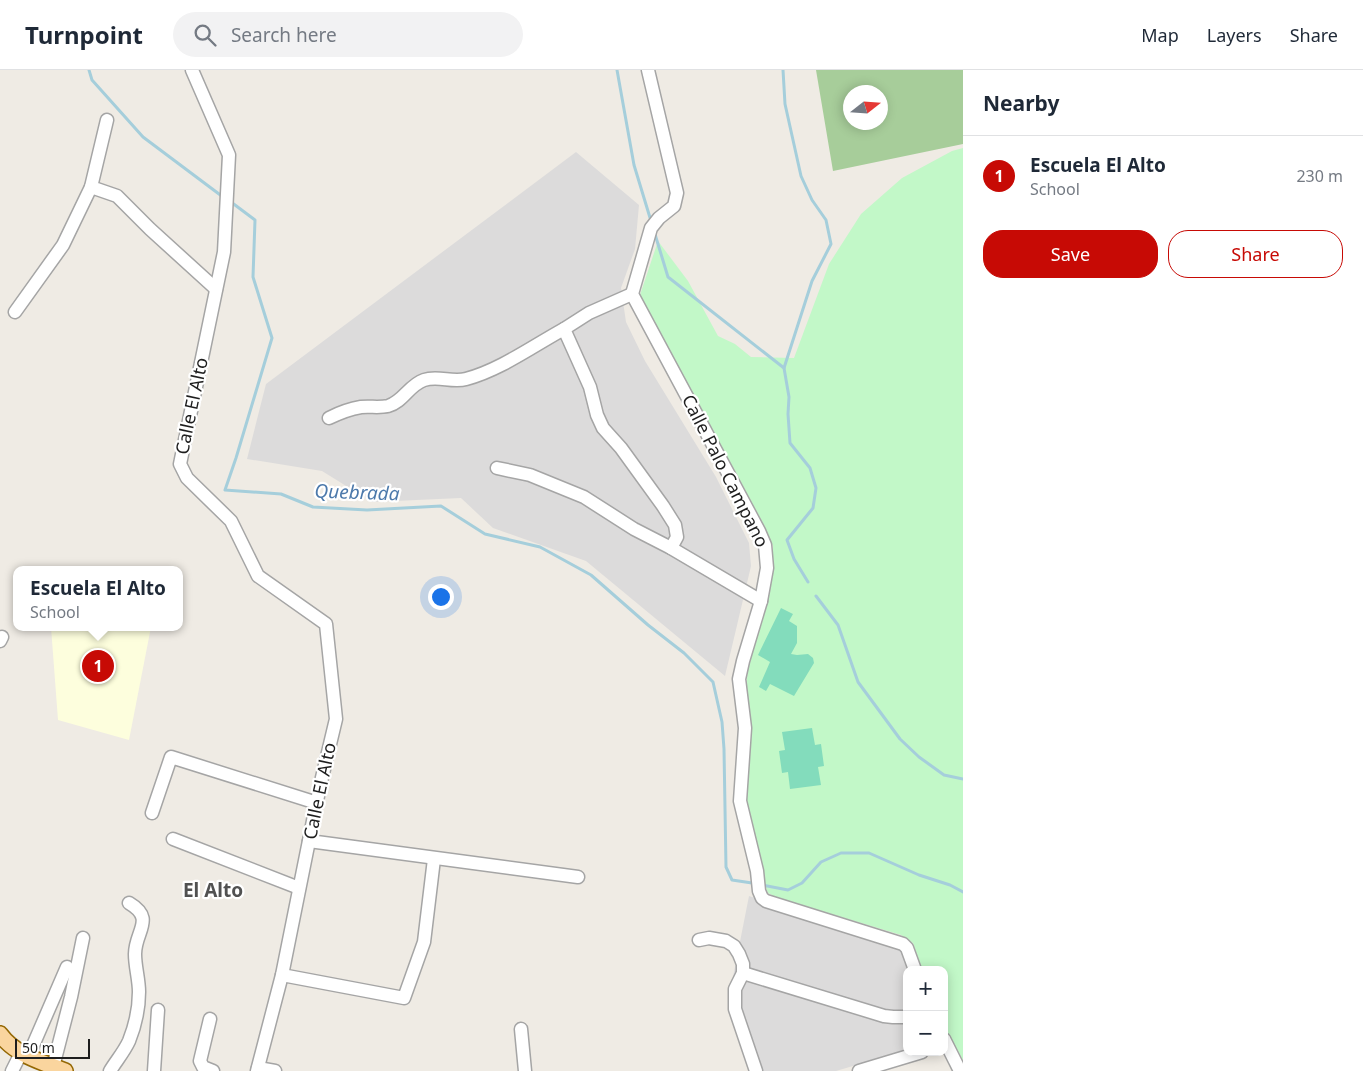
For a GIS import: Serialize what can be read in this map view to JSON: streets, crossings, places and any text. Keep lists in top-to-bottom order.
{
  "streets": {
    "street": ["Calle El Alto", "Calle Palo Campano"]
  },
  "districts": ["El Alto"],
  "water": ["Quebrada"],
  "scale_bar": "50 m",
  "north": "right",
  "page": {
    "header": "Turnpoint",
    "search": "Search here",
    "nav": ["Map", "Layers", "Share"],
    "heading": "Nearby",
    "list": [
      {
        "mark": "1",
        "name": "Escuela El Alto",
        "note": "School",
        "value": "230 m"
      }
    ],
    "buttons": ["Save", "Share"],
    "popup": ["Escuela El Alto", "School"],
    "pins": "1",
    "map_buttons": ["+", "−"],
    "scale": "50 m"
  }
}
